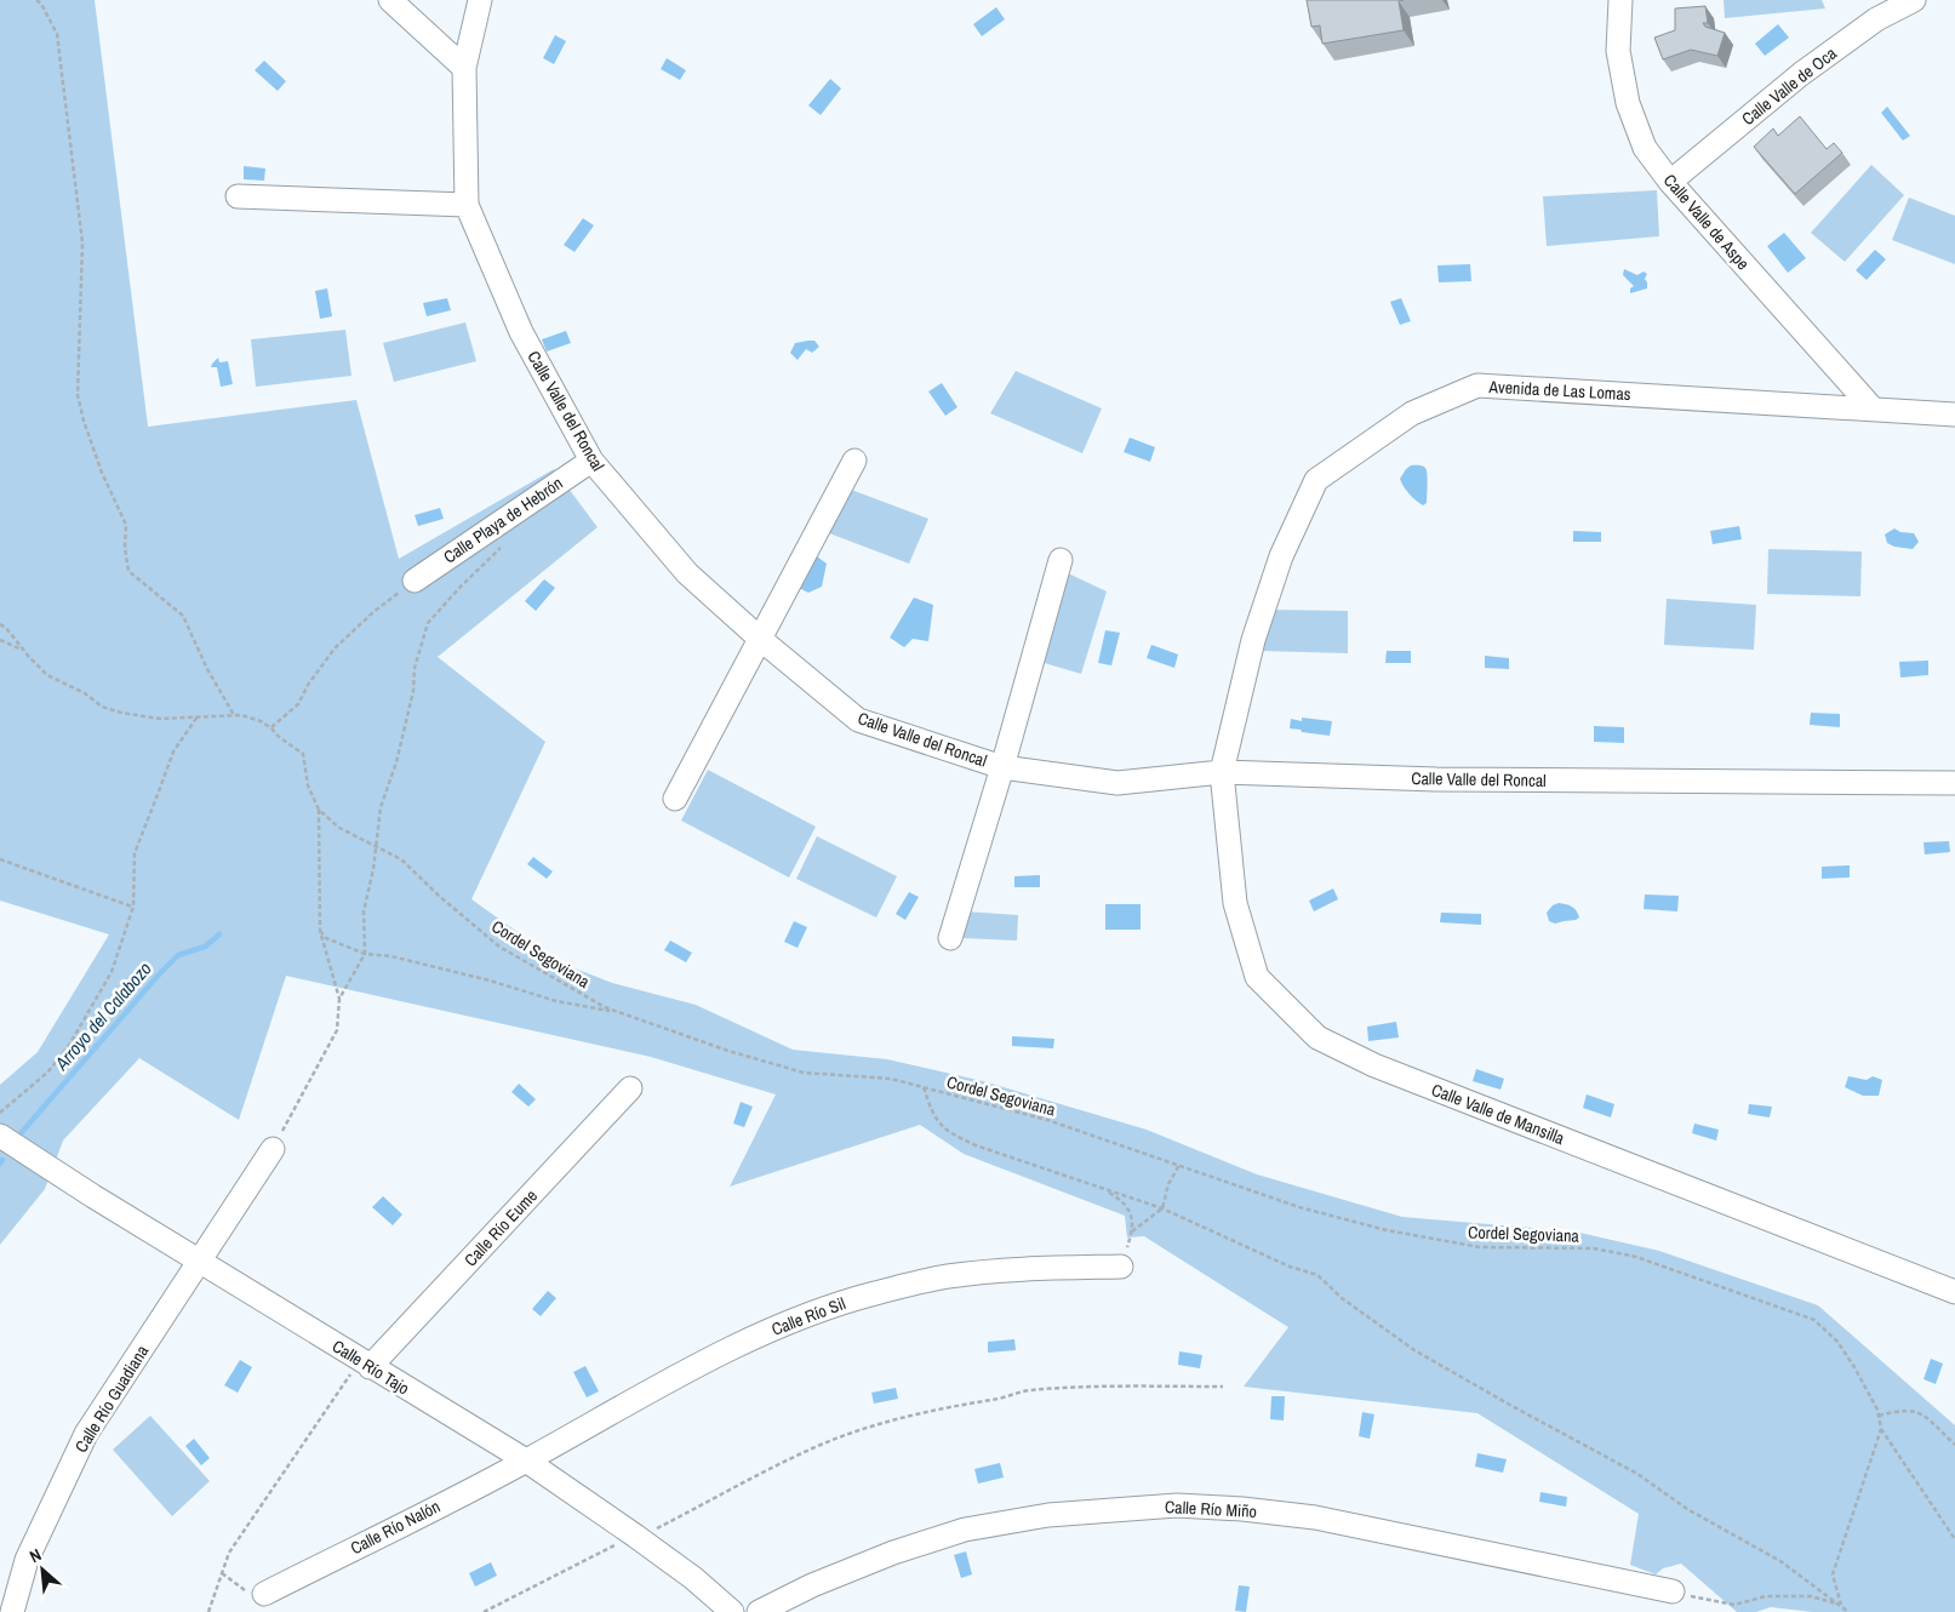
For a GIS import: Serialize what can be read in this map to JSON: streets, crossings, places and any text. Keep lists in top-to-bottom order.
{
  "streets": {
    "street": [
      "Calle Valle de Oca",
      "Calle Valle de Aspe",
      "Avenida de Las Lomas",
      "Calle Valle del Roncal",
      "Calle Playa de Hebrón",
      "Calle Valle de Mansilla",
      "Calle Río Eume",
      "Calle Río Sil",
      "Calle Río Tajo",
      "Calle Río Guadiana",
      "Calle Río Miño",
      "Calle Río Nalón"
    ],
    "path": ["Cordel Segoviana"]
  },
  "crossings": [
    ["Calle Valle de Oca", "Calle Valle de Aspe"],
    ["Calle Valle de Aspe", "Avenida de Las Lomas"],
    ["Avenida de Las Lomas", "Calle Valle del Roncal"],
    ["Avenida de Las Lomas", "Calle Valle de Mansilla"],
    ["Calle Valle del Roncal", "Calle Playa de Hebrón"],
    ["Calle Valle del Roncal", "Calle Valle de Mansilla"],
    ["Calle Río Eume", "Calle Río Tajo"],
    ["Calle Río Sil", "Calle Río Tajo"],
    ["Calle Río Sil", "Calle Río Nalón"],
    ["Calle Río Tajo", "Calle Río Guadiana"],
    ["Calle Río Tajo", "Calle Río Nalón"]
  ],
  "water": ["Arroyo del Calabozo"],
  "north": "top left"
}
